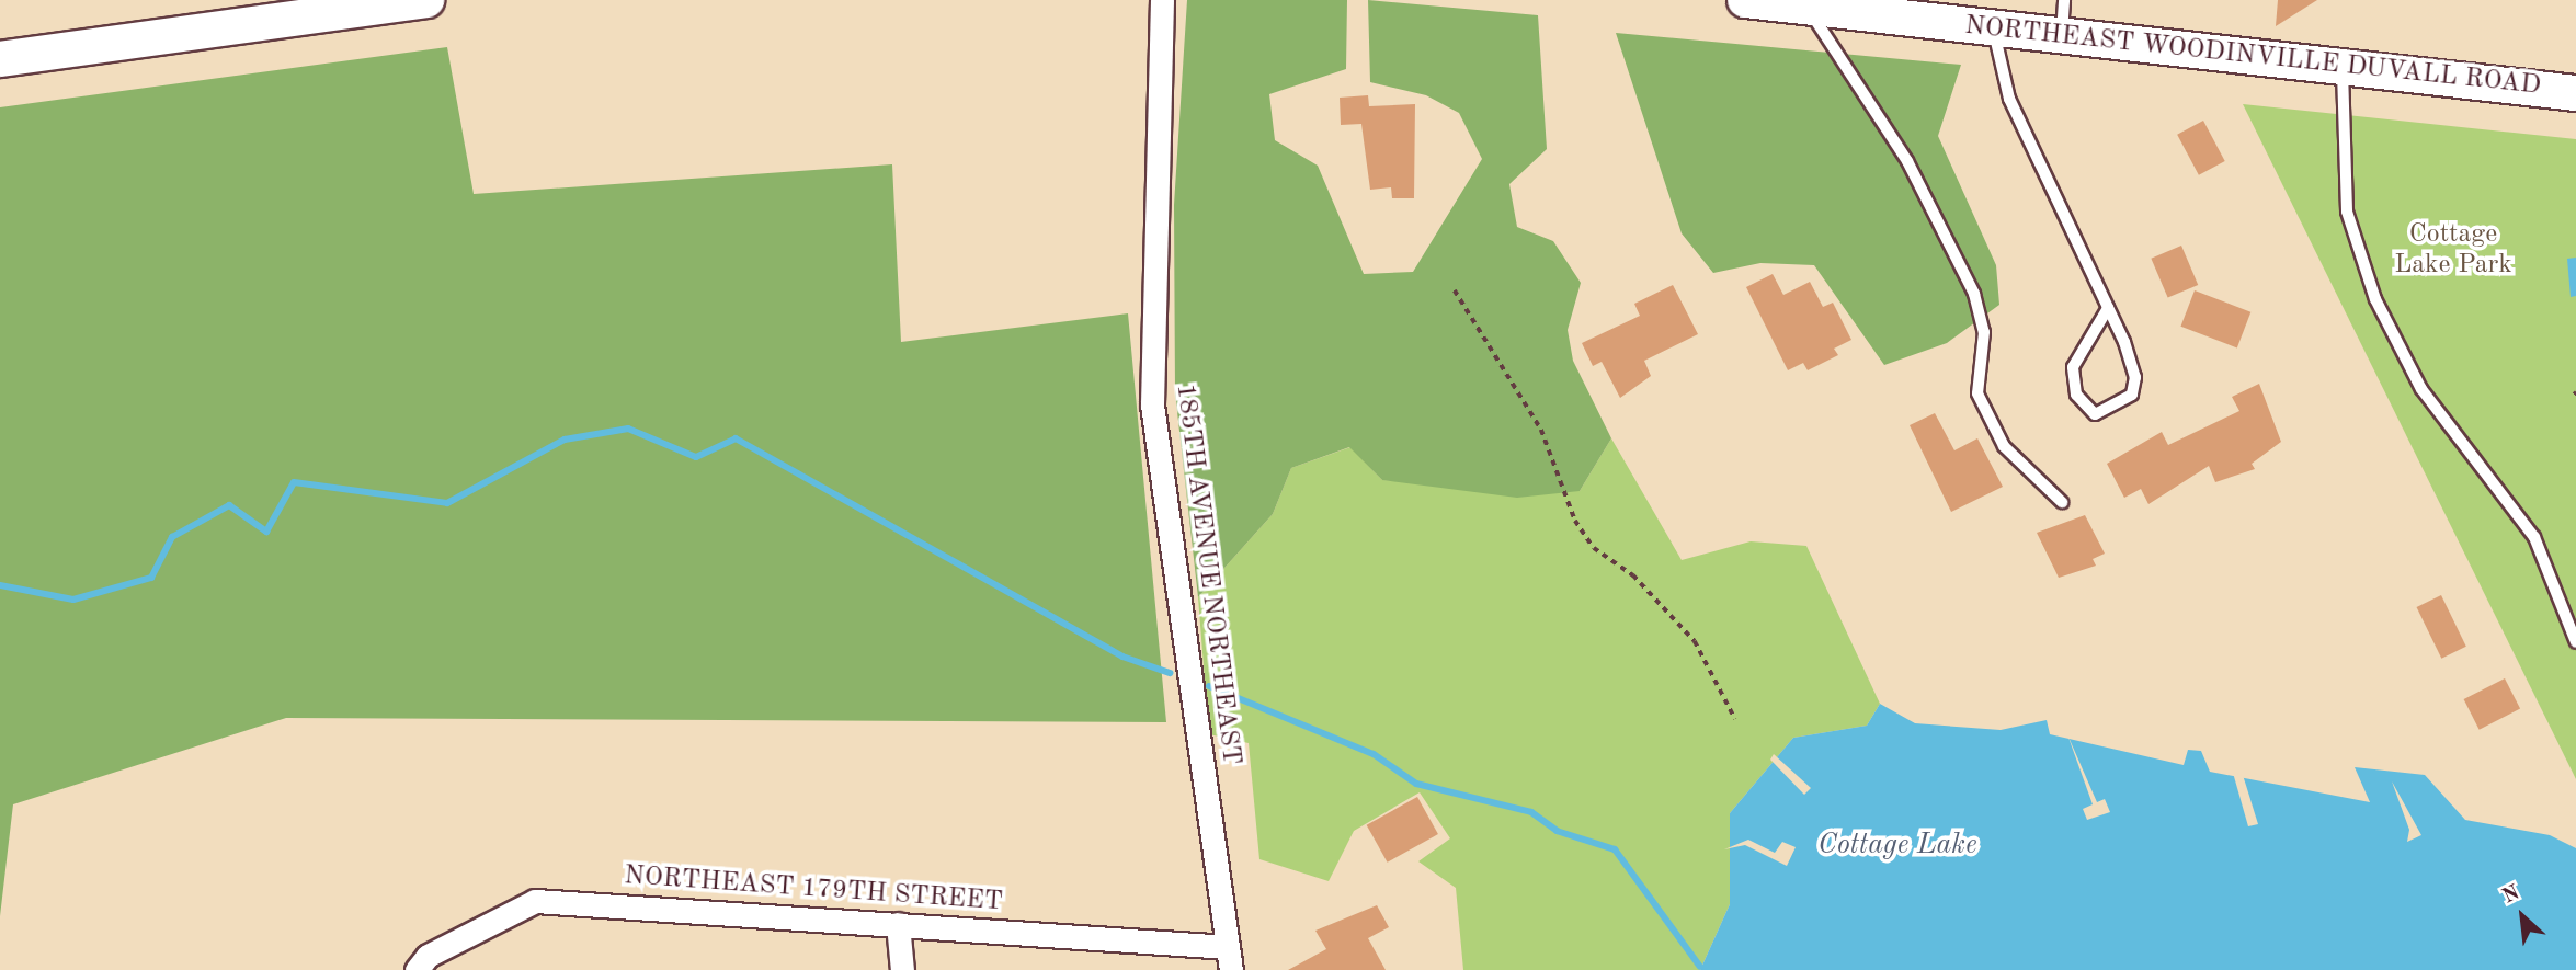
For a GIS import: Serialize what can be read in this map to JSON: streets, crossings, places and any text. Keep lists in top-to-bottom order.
{
  "streets": {
    "main road": ["NORTHEAST WOODINVILLE DUVALL ROAD"],
    "street": ["185TH AVENUE NORTHEAST", "NORTHEAST 179TH STREET"]
  },
  "crossings": [
    ["185TH AVENUE NORTHEAST", "NORTHEAST 179TH STREET"]
  ],
  "water": ["Cottage Lake"],
  "parks": ["Cottage Lake Park"],
  "north": "top left"
}
